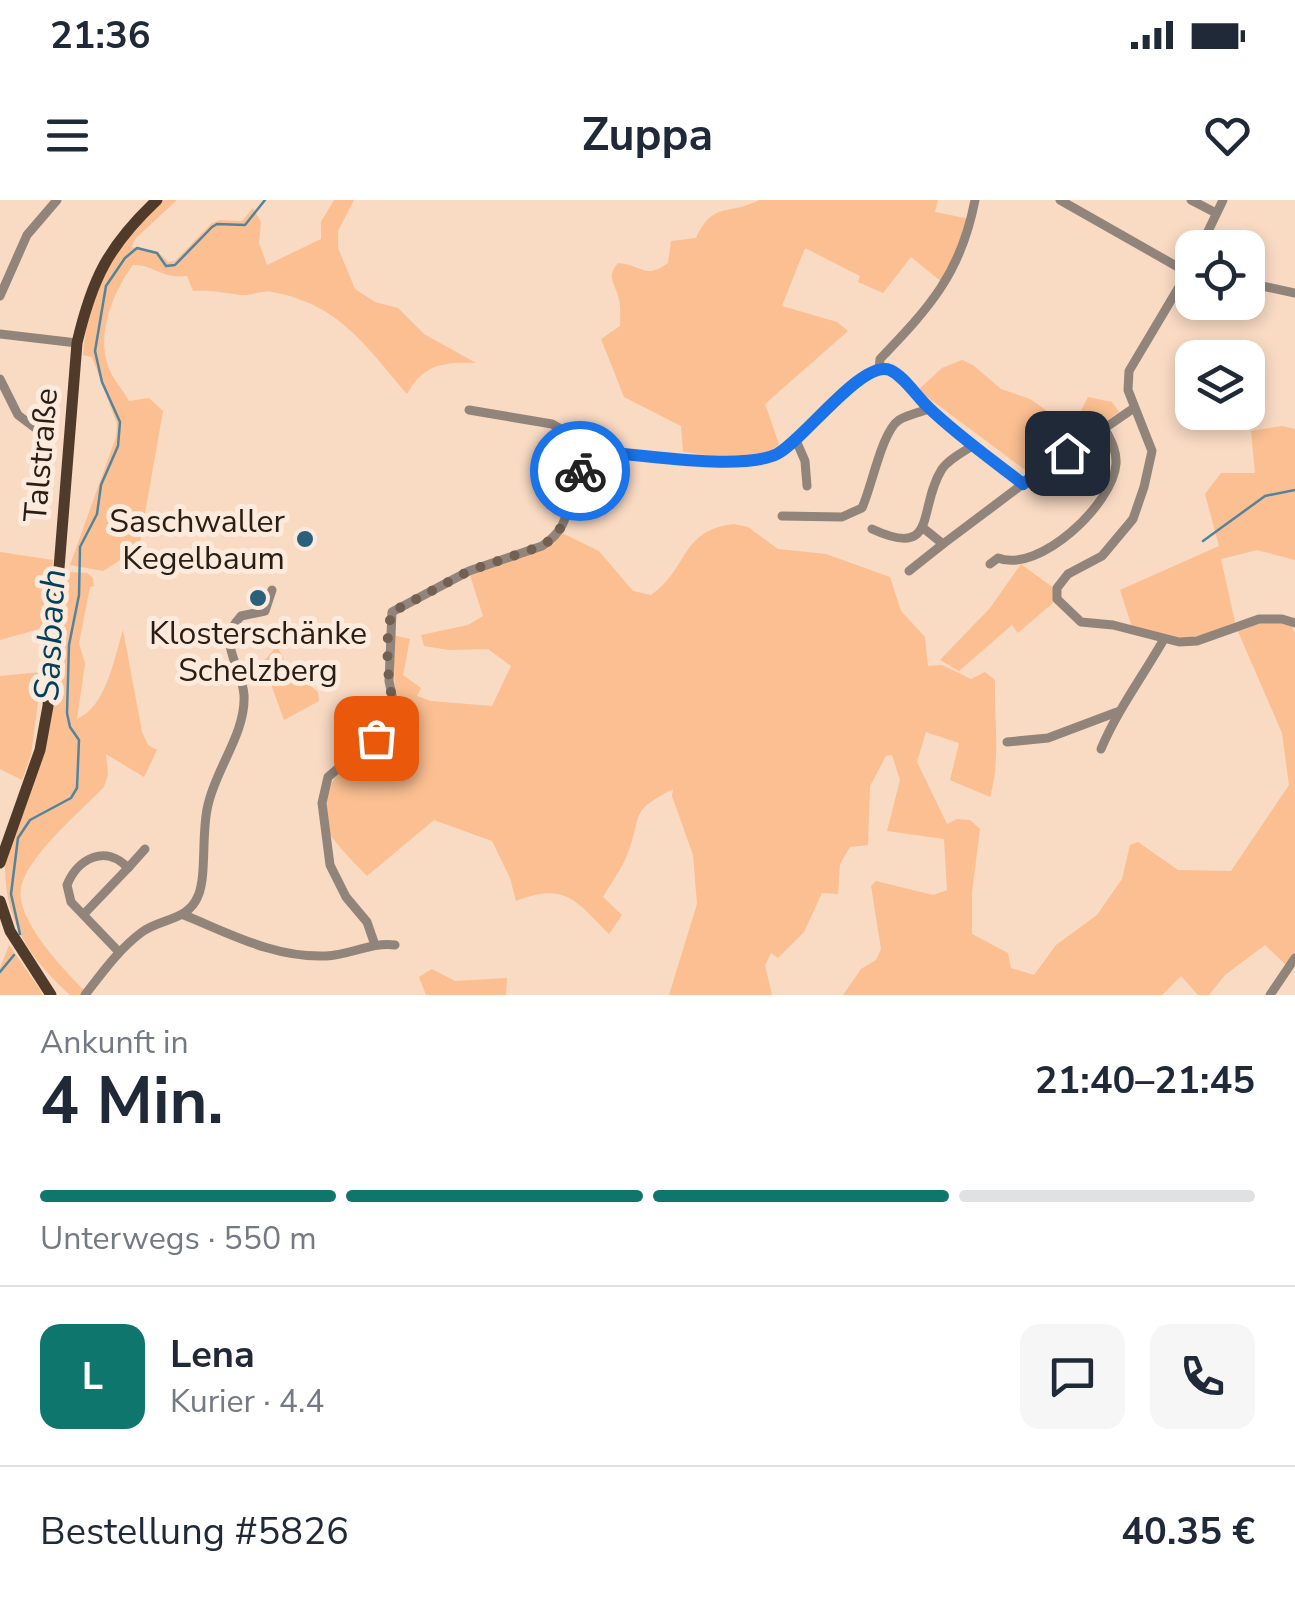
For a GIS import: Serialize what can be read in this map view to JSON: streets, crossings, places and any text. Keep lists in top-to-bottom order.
{
  "streets": {
    "main road": ["Talstraße"]
  },
  "water": ["Sasbach"],
  "places": ["Saschwaller Kegelbaum", "Klosterschänke Schelzberg"],
  "page": {
    "status": "21:36",
    "header": "Zuppa",
    "heading": ["4 Min.", "Ankunft in", "21:40–21:45"],
    "panel": [
      "Lena",
      "Kurier · 4.4",
      "Bestellung #5826",
      "40.35 €"
    ],
    "bar": "Unterwegs · 550 m",
    "round": "L"
  }
}
